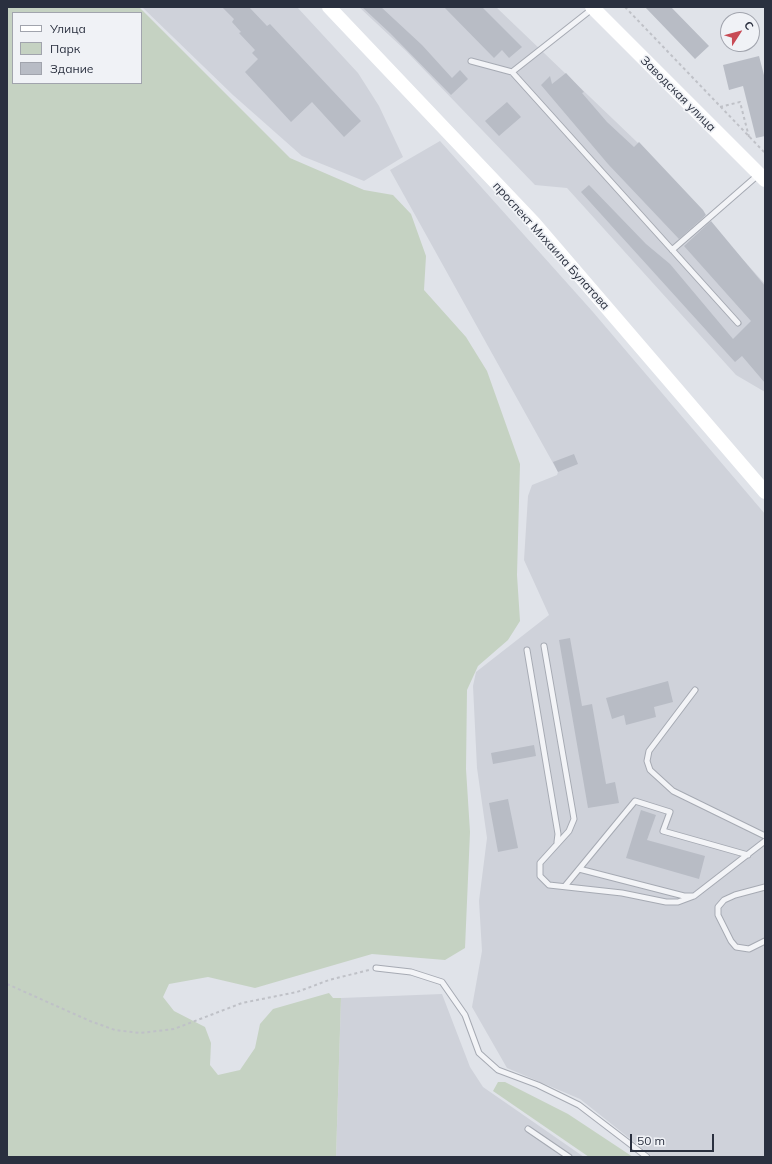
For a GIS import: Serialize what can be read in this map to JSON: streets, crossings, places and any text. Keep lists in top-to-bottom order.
{
  "streets": {
    "street": ["Заводская улица", "проспект Михаила Булатова"]
  },
  "legend": ["Улица", "Парк", "Здание"],
  "scale_bar": "50 m",
  "north": "top right"
}
